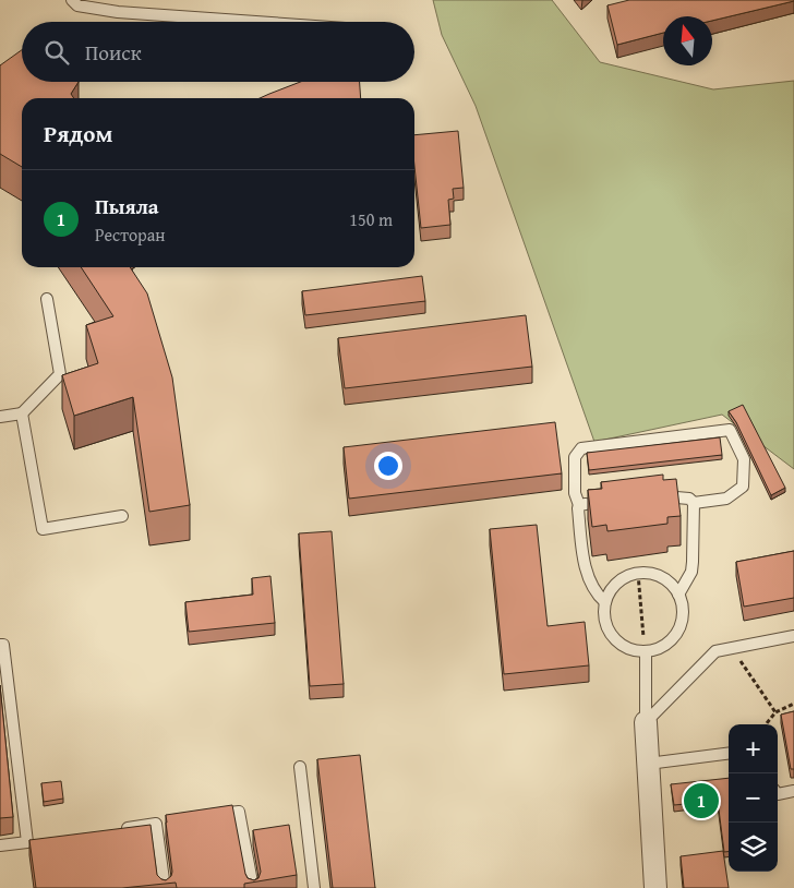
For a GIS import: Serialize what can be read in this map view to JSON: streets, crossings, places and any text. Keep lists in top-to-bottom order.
{
  "north": "top",
  "page": {
    "search": "Поиск",
    "heading": "Рядом",
    "list": [
      {
        "mark": "1",
        "name": "Пыяла",
        "note": "Ресторан",
        "value": "150 m"
      }
    ],
    "map_buttons": ["+", "−"],
    "pins": "1"
  }
}
